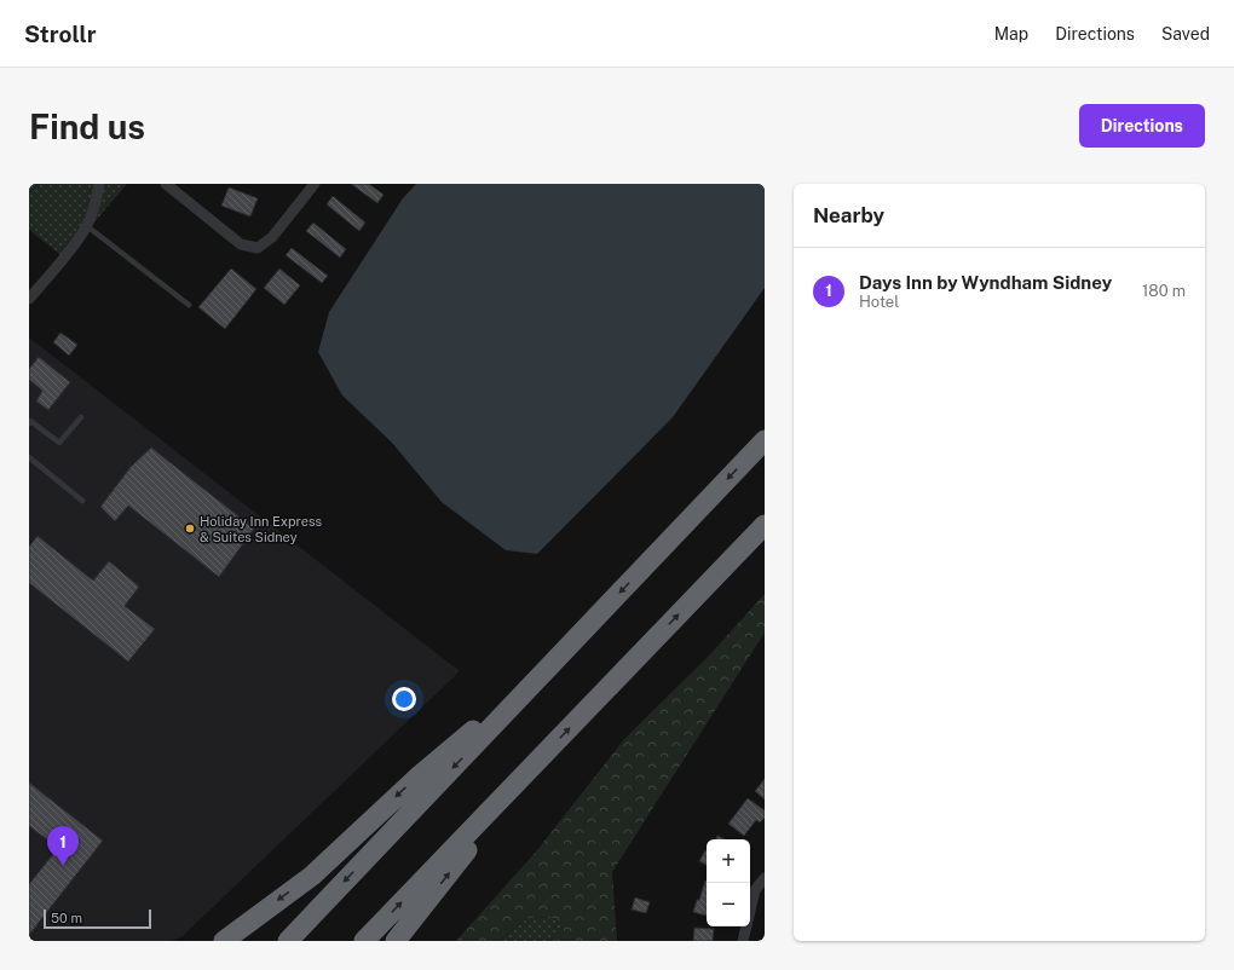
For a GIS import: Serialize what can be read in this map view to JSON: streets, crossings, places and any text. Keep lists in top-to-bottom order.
{
  "places": ["Holiday Inn Express & Suites Sidney"],
  "scale_bar": "50 m",
  "page": {
    "header": "Strollr",
    "nav": ["Map", "Directions", "Saved"],
    "buttons": "Directions",
    "title": "Find us",
    "heading": "Nearby",
    "list": [
      {
        "mark": "1",
        "name": "Days Inn by Wyndham Sidney",
        "note": "Hotel",
        "value": "180 m"
      }
    ],
    "pins": "1",
    "map_buttons": ["+", "−"],
    "scale": "50 m"
  }
}
